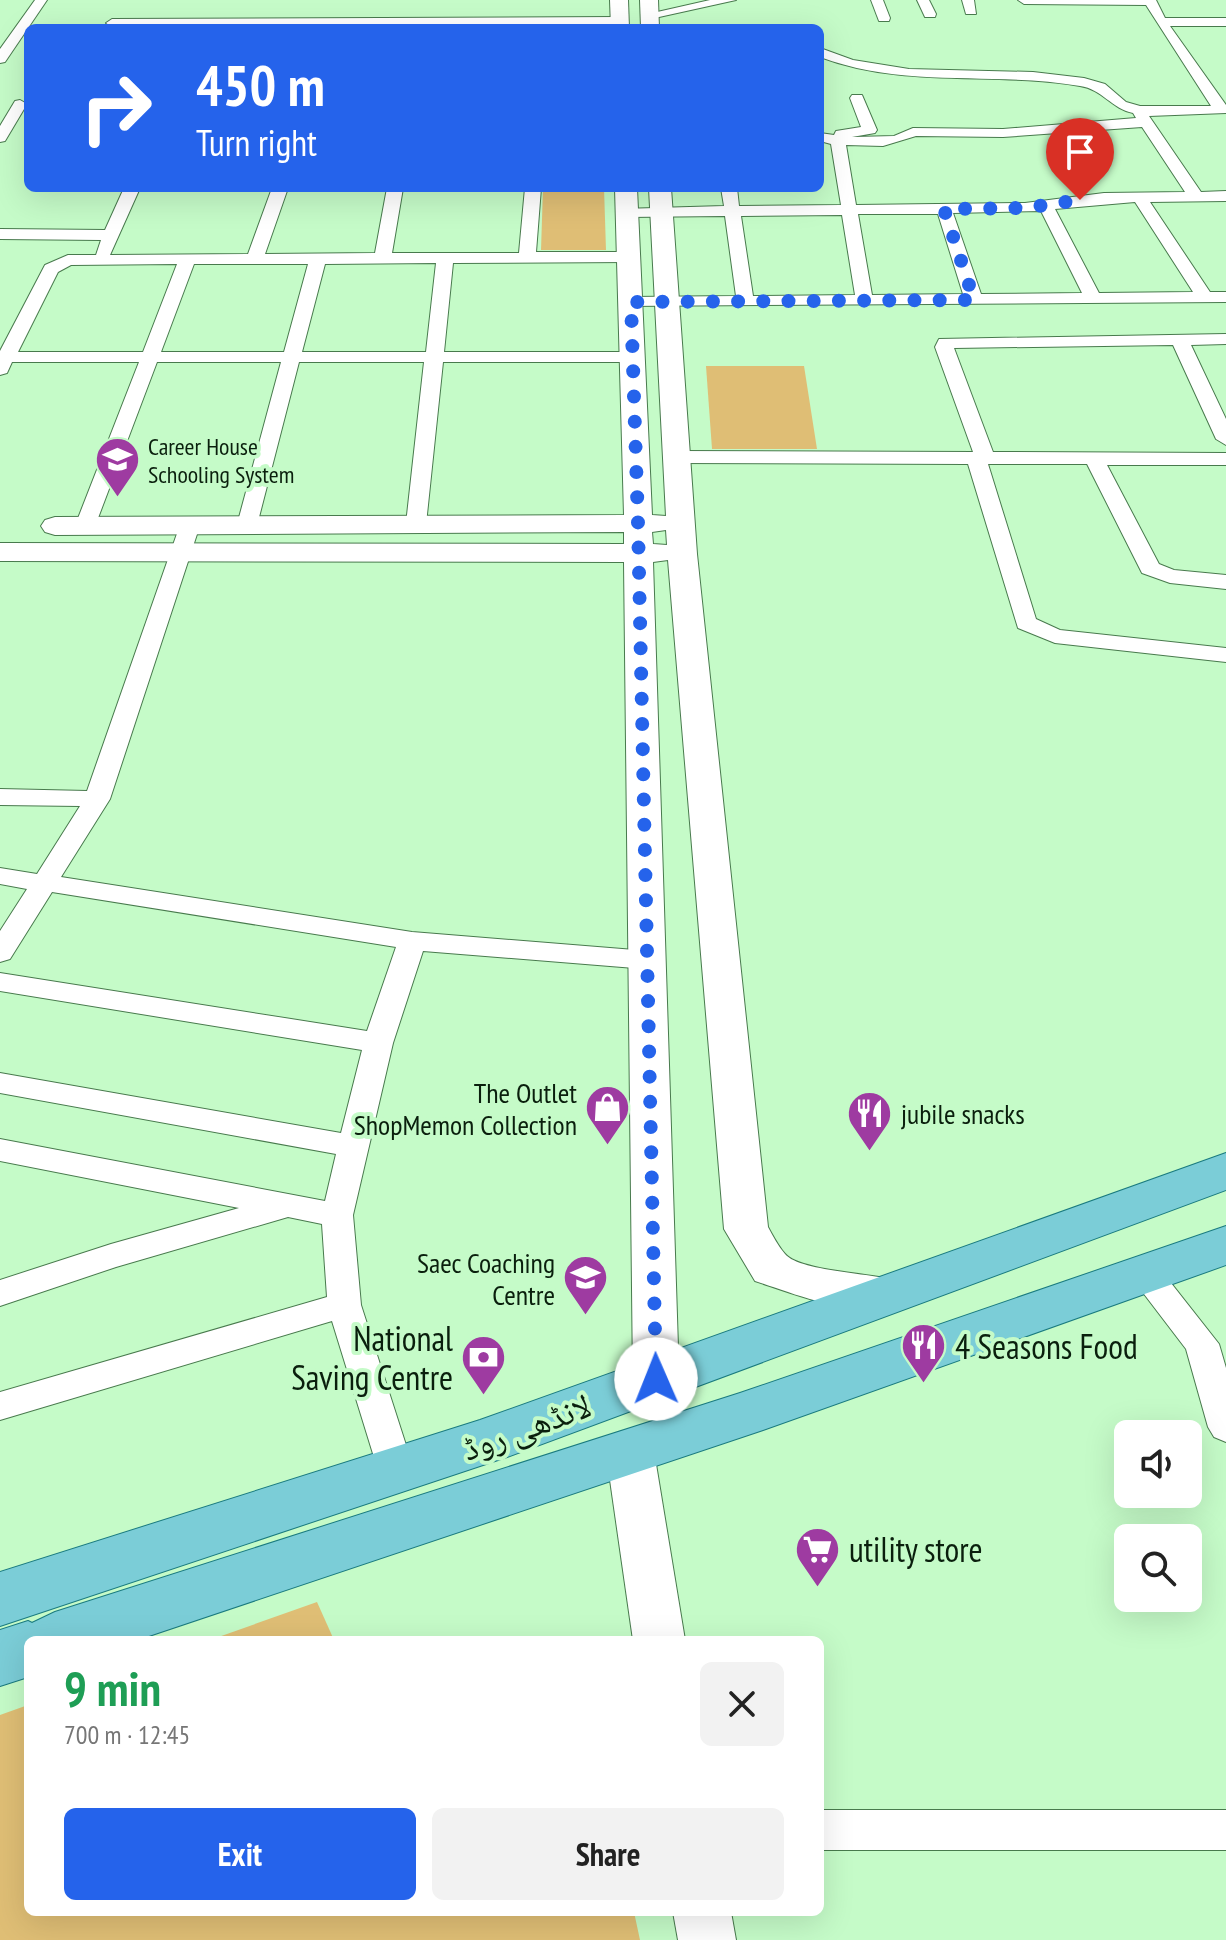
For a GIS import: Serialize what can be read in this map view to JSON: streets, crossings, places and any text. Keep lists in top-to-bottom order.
{
  "streets": {
    "main road": ["لانڈھی روڈ"]
  },
  "places": {
    "school or university": ["Career House Schooling System", "Saec Coaching Centre"],
    "shop": ["The Outlet ShopMemon Collection"],
    "restaurant": ["jubile snacks", "4 Seasons Food"],
    "bank": ["National Saving Centre"],
    "supermarket": ["utility store"]
  },
  "page": {
    "turn": ["450 m", "Turn right"],
    "heading": ["9 min", "700 m · 12:45"],
    "buttons": ["Exit", "Share"]
  }
}
